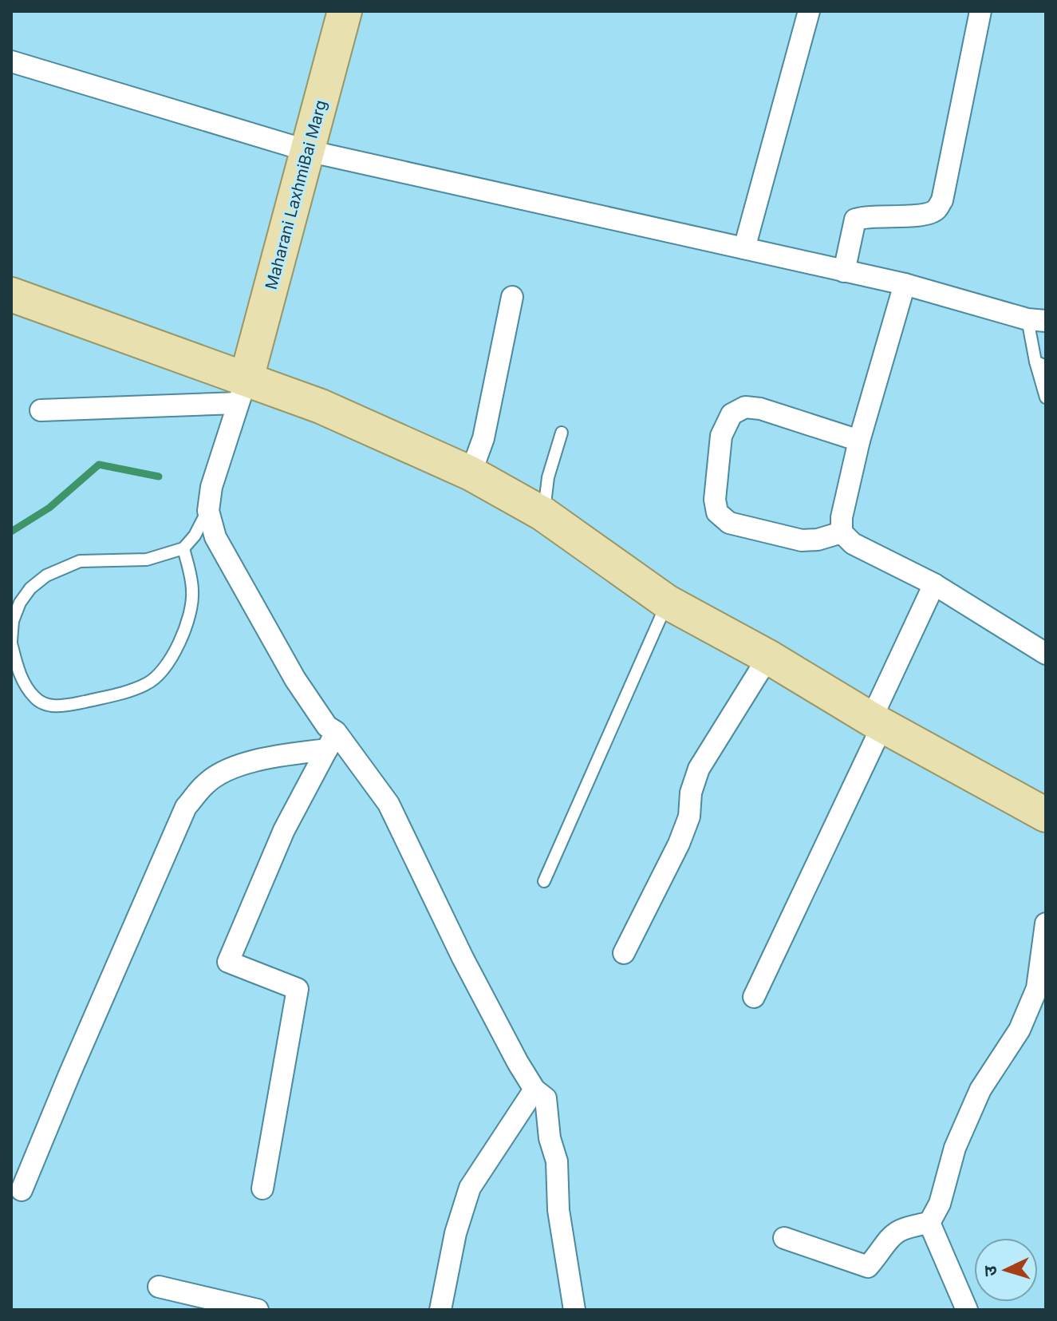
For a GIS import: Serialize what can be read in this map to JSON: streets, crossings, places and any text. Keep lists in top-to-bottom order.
{
  "streets": {
    "main road": ["Maharani LaxhmiBai Marg"]
  },
  "north": "left"
}
